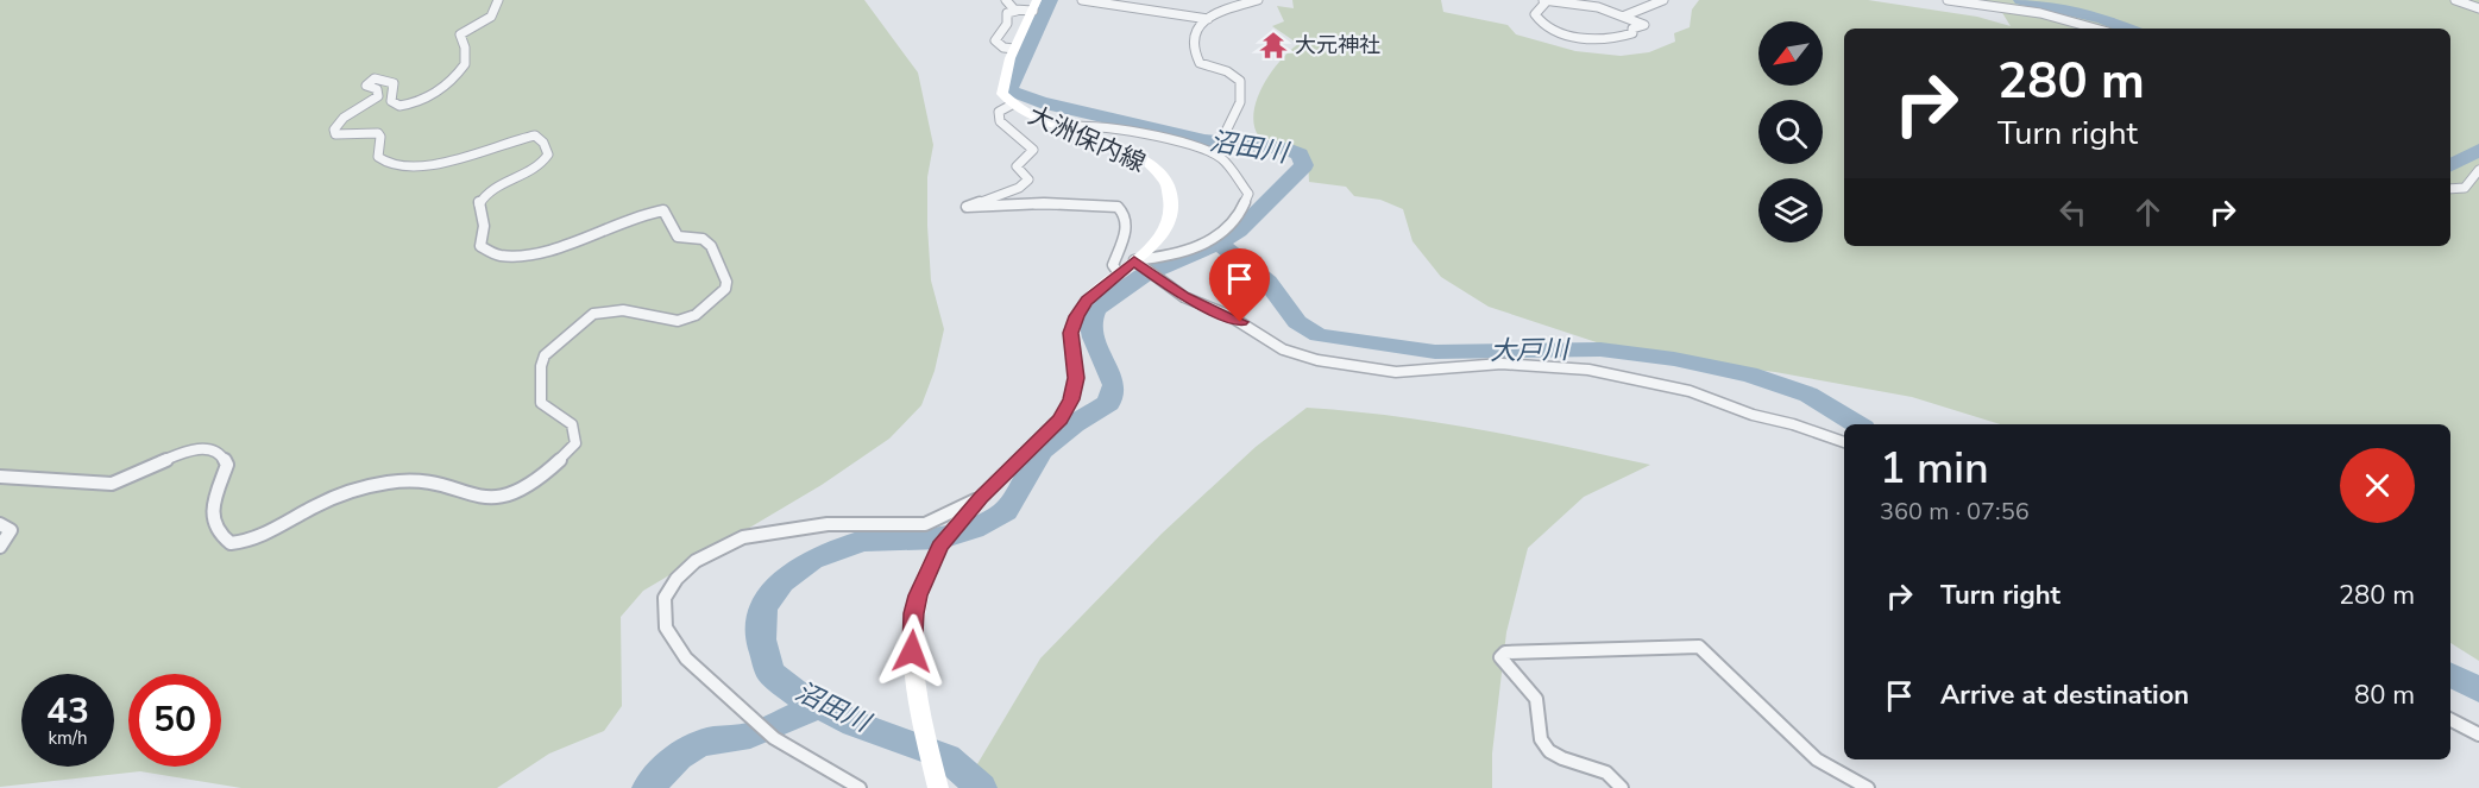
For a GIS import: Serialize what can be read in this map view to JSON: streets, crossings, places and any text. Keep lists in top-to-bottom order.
{
  "streets": {
    "main road": ["大洲保内線"]
  },
  "water": ["沼田川", "大戸川"],
  "places": {
    "temple": ["大元神社"]
  },
  "north": "bottom left",
  "page": {
    "turn": ["280 m", "Turn right"],
    "heading": ["1 min", "360 m · 07:56"],
    "list": [
      {
        "name": "Turn right",
        "value": "280 m"
      },
      {
        "name": "Arrive at destination",
        "value": "80 m"
      }
    ],
    "speed": "43 km/h",
    "limit": "50"
  }
}
